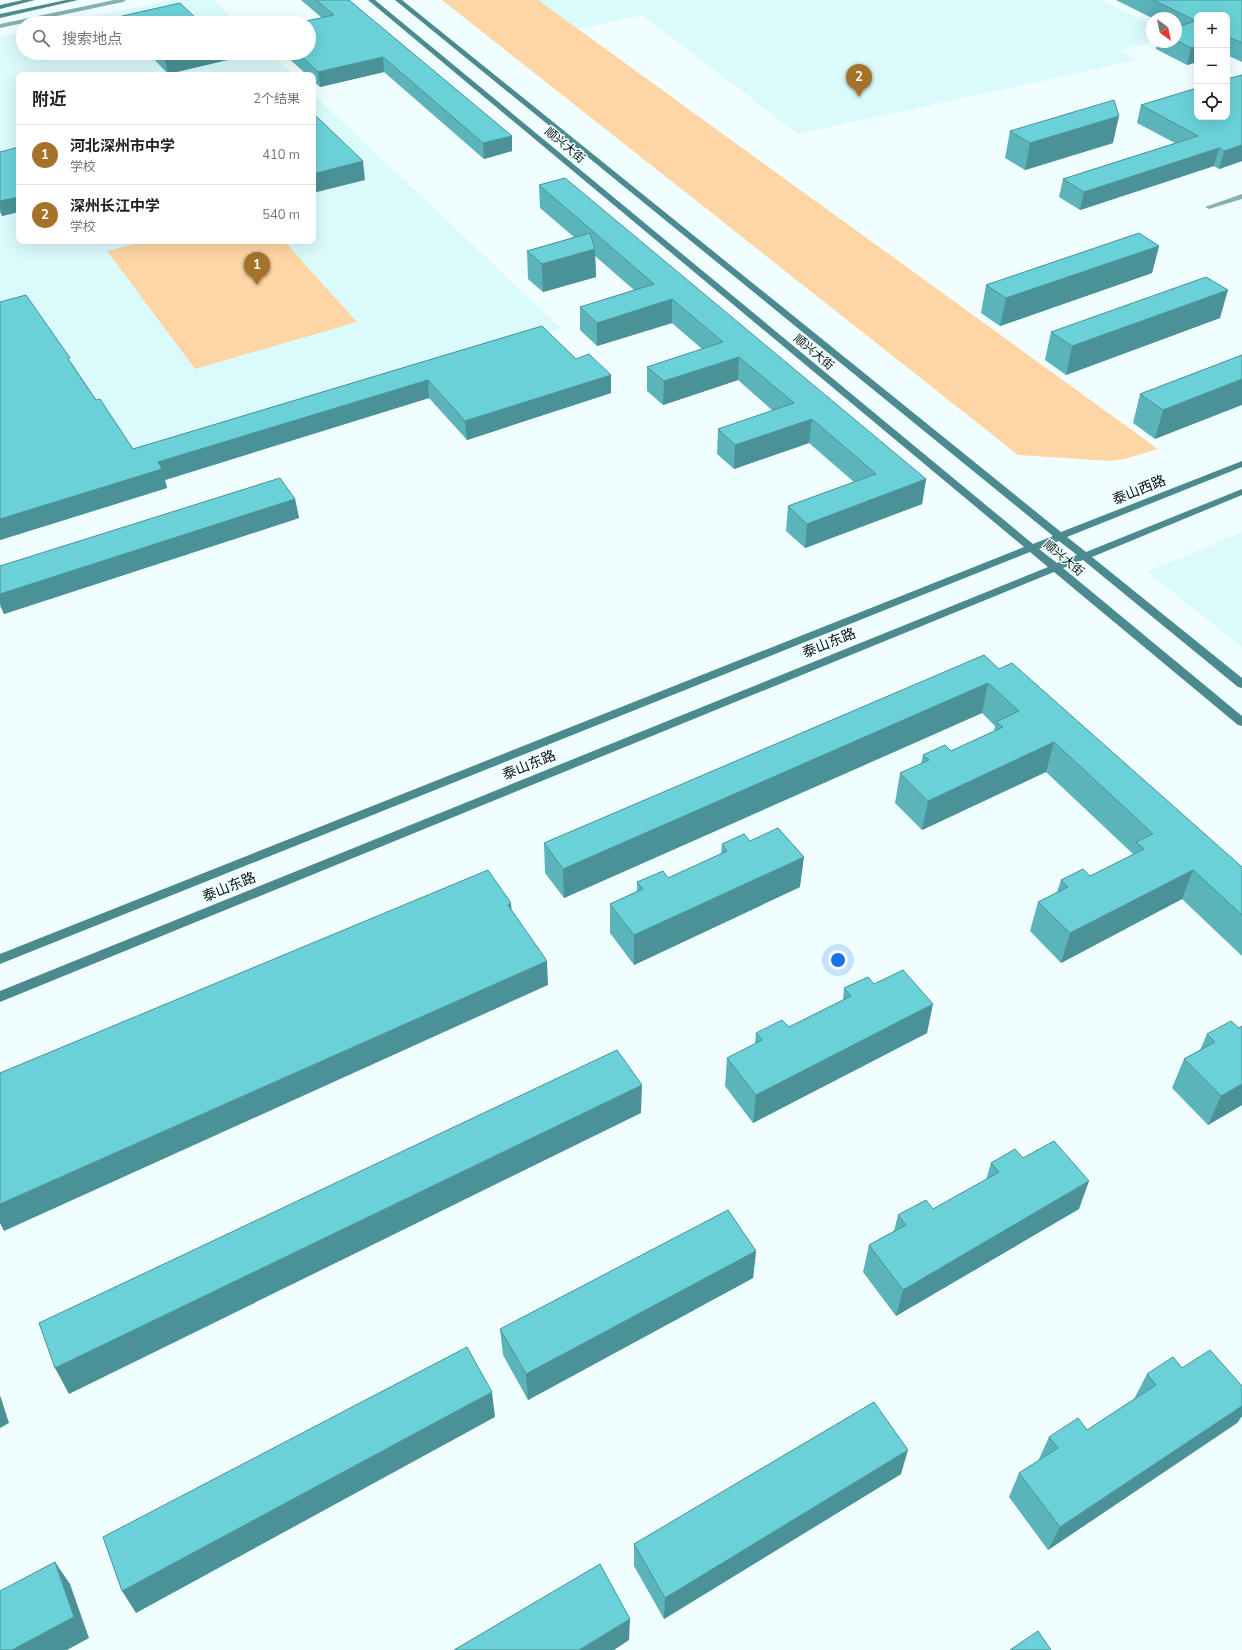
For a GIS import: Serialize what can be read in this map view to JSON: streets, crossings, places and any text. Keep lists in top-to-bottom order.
{
  "streets": {
    "main road": ["顺兴大街", "泰山西路", "泰山东路"]
  },
  "crossings": [
    ["顺兴大街", "泰山西路"],
    ["顺兴大街", "泰山东路"],
    ["泰山西路", "泰山东路"]
  ],
  "north": "bottom right",
  "page": {
    "map_buttons": ["+", "−"],
    "search": "搜索地点",
    "pins": ["2", "1"],
    "heading": ["附近", "2个结果"],
    "list": [
      {
        "mark": "1",
        "name": "河北深州市中学",
        "note": "学校",
        "value": "410 m"
      },
      {
        "mark": "2",
        "name": "深州长江中学",
        "note": "学校",
        "value": "540 m"
      }
    ]
  }
}
